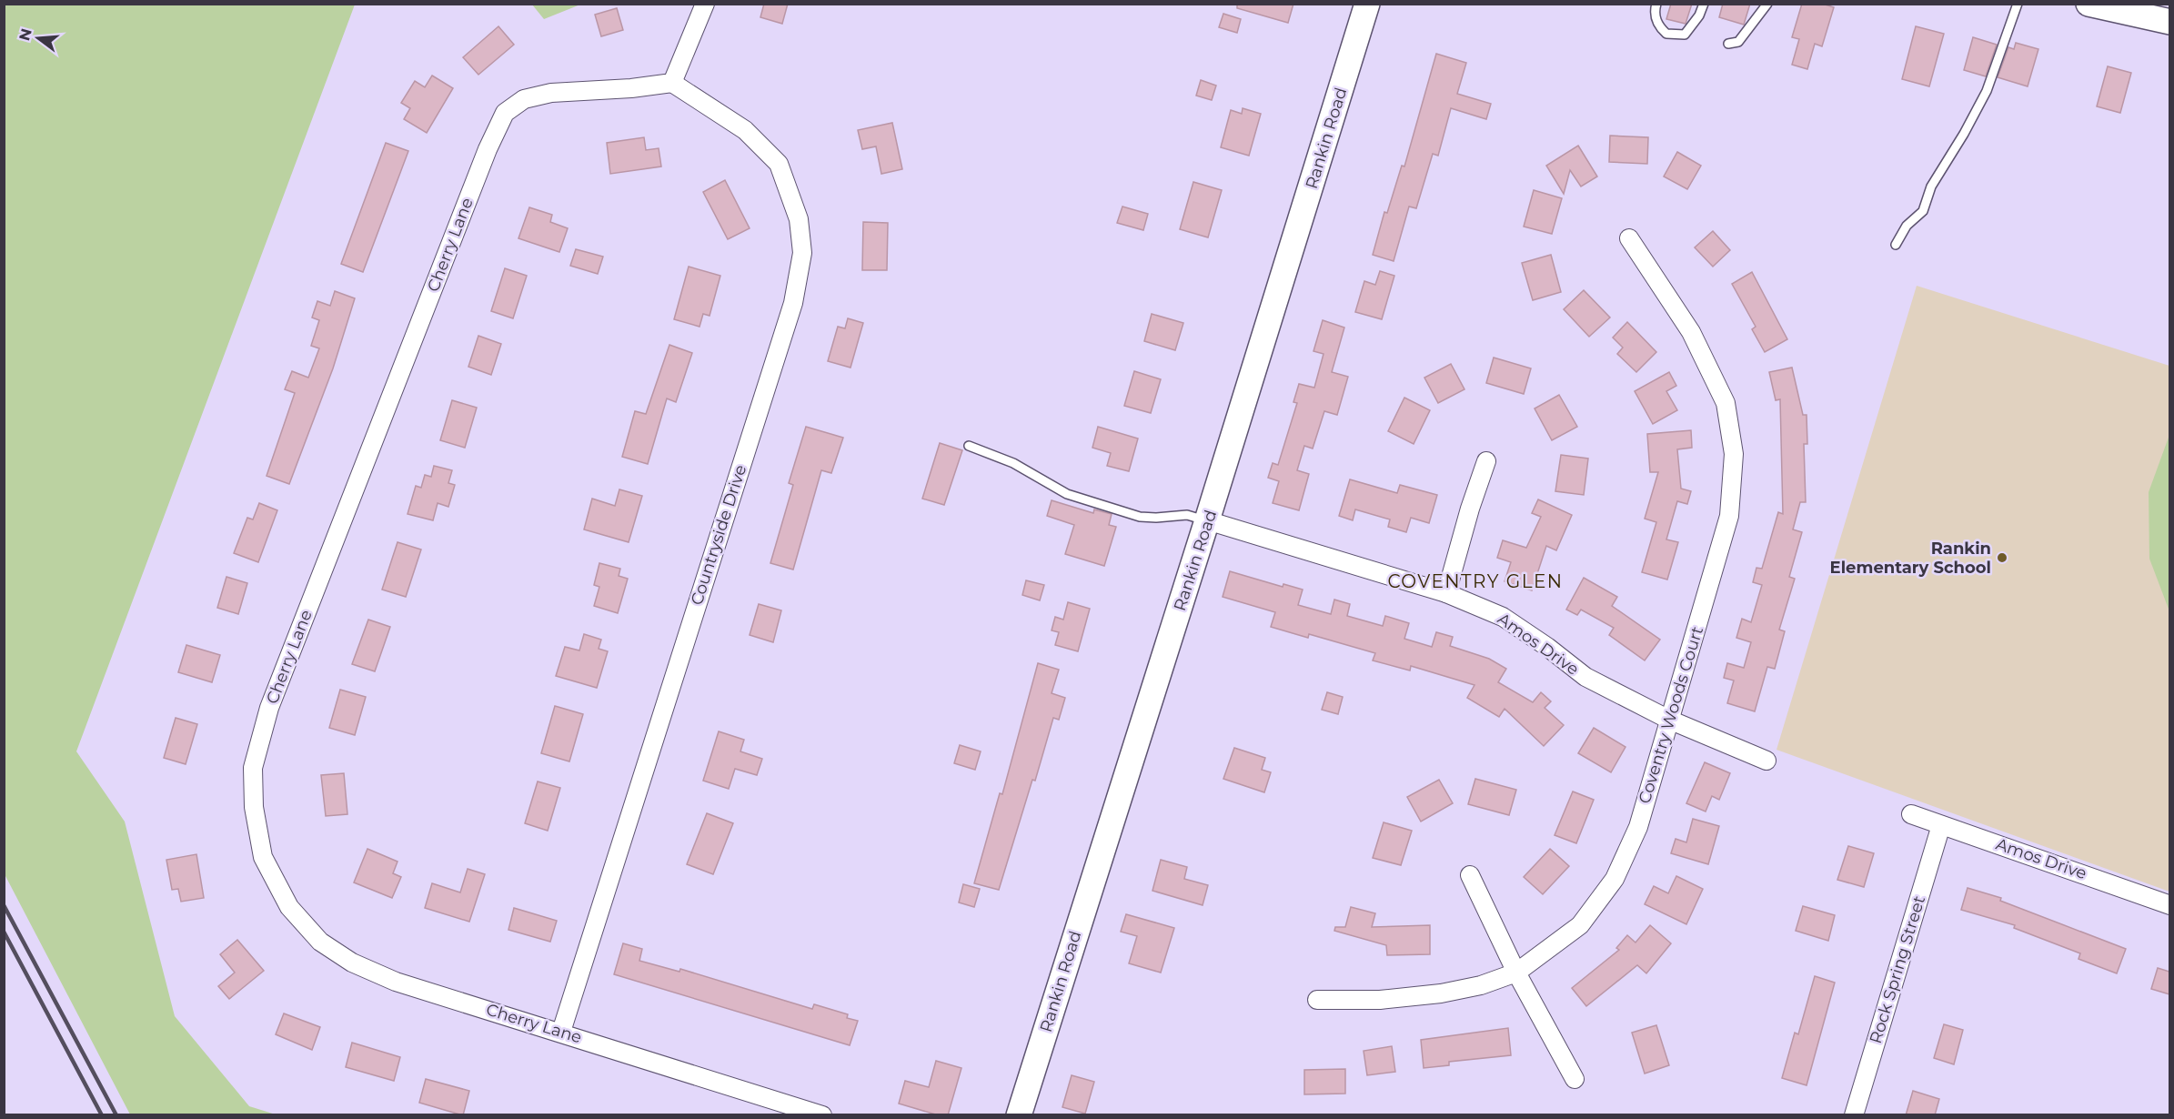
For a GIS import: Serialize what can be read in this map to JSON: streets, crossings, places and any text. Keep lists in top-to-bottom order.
{
  "streets": {
    "street": [
      "Rankin Road",
      "Cherry Lane",
      "Countryside Drive",
      "Amos Drive",
      "Coventry Woods Court",
      "Rock Spring Street"
    ]
  },
  "crossings": [
    ["Rankin Road", "Amos Drive"],
    ["Cherry Lane", "Countryside Drive"],
    ["Amos Drive", "Coventry Woods Court"],
    ["Amos Drive", "Rock Spring Street"]
  ],
  "districts": ["COVENTRY GLEN"],
  "places": ["Rankin Elementary School"],
  "north": "left"
}
